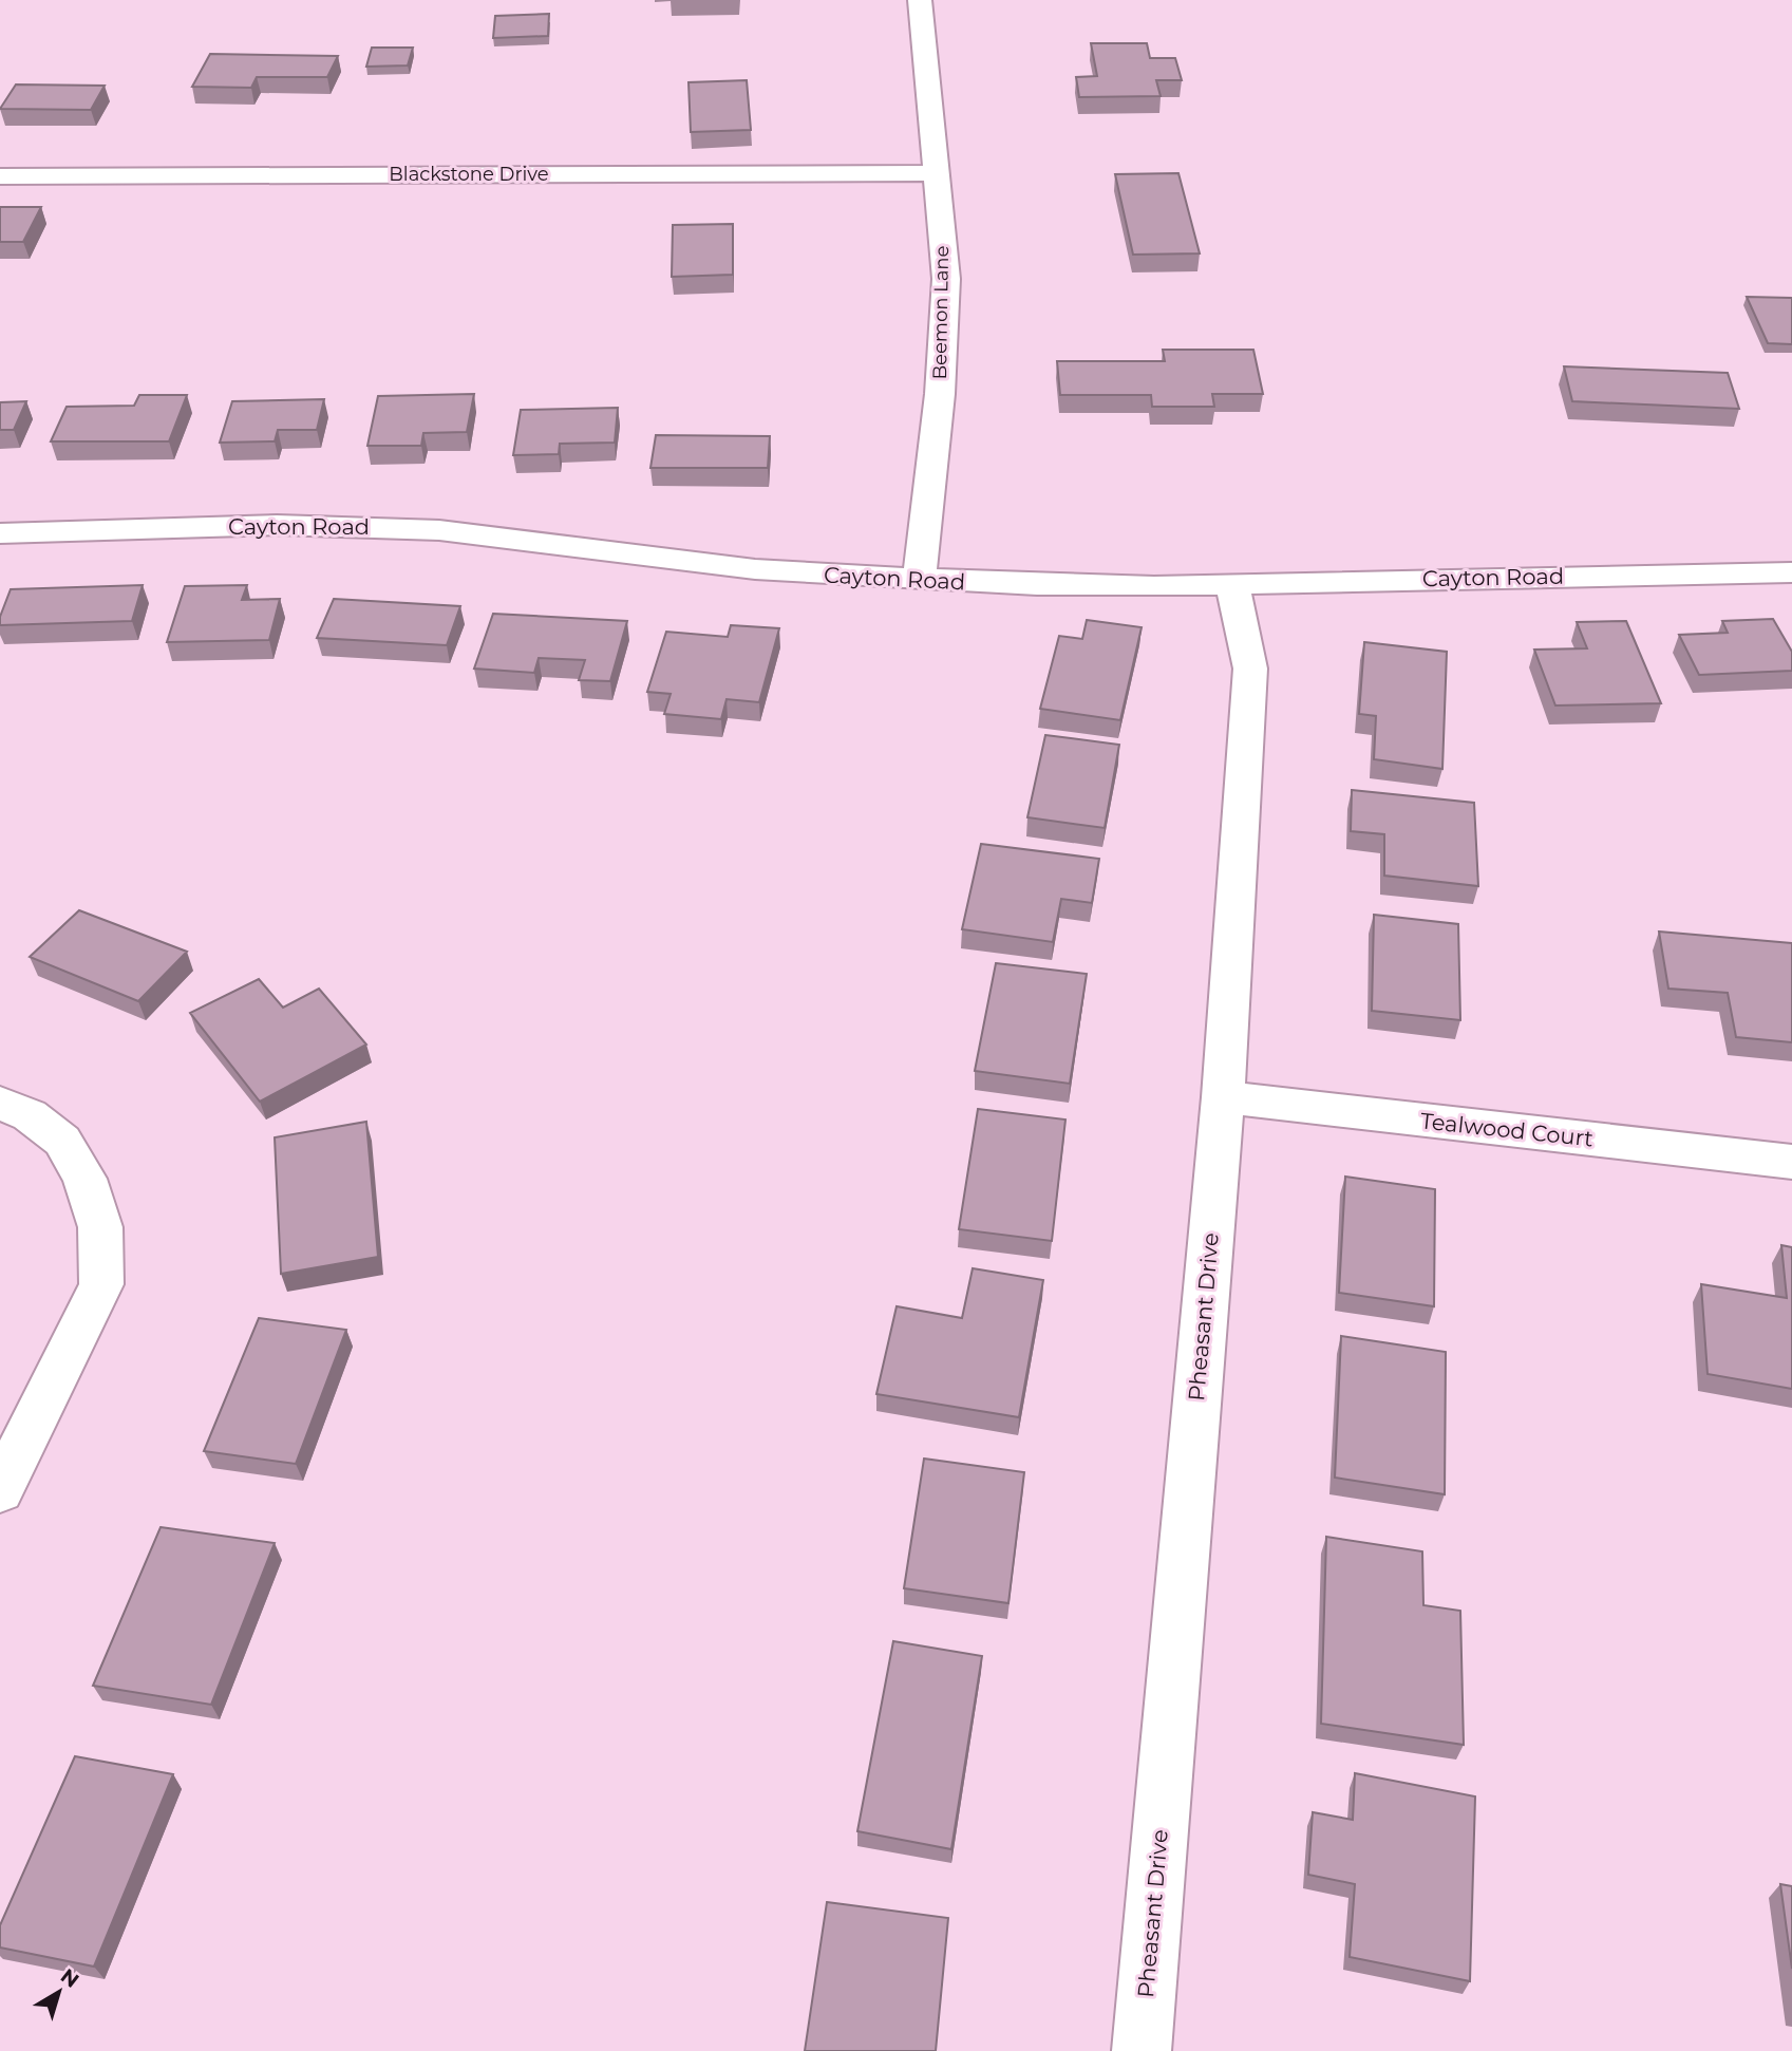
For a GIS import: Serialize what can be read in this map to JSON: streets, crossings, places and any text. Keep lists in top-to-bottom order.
{
  "streets": {
    "street": [
      "Blackstone Drive",
      "Beemon Lane",
      "Cayton Road",
      "Tealwood Court",
      "Pheasant Drive"
    ]
  },
  "crossings": [
    ["Blackstone Drive", "Beemon Lane"],
    ["Beemon Lane", "Cayton Road"],
    ["Cayton Road", "Pheasant Drive"],
    ["Tealwood Court", "Pheasant Drive"]
  ],
  "north": "top right"
}
